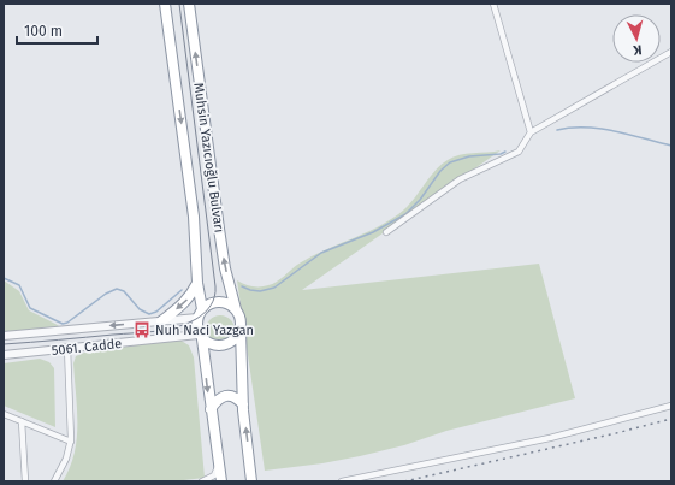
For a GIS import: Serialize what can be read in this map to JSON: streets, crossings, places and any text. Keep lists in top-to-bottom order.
{
  "streets": {
    "highway": ["Muhsin Yazıcıoğlu Bulvarı"],
    "street": ["5061. Cadde"]
  },
  "crossings": [
    ["Muhsin Yazıcıoğlu Bulvarı", "5061. Cadde"]
  ],
  "places": {
    "bus stop": ["Nuh Naci Yazgan"]
  },
  "scale_bar": "100 m",
  "north": "bottom"
}
